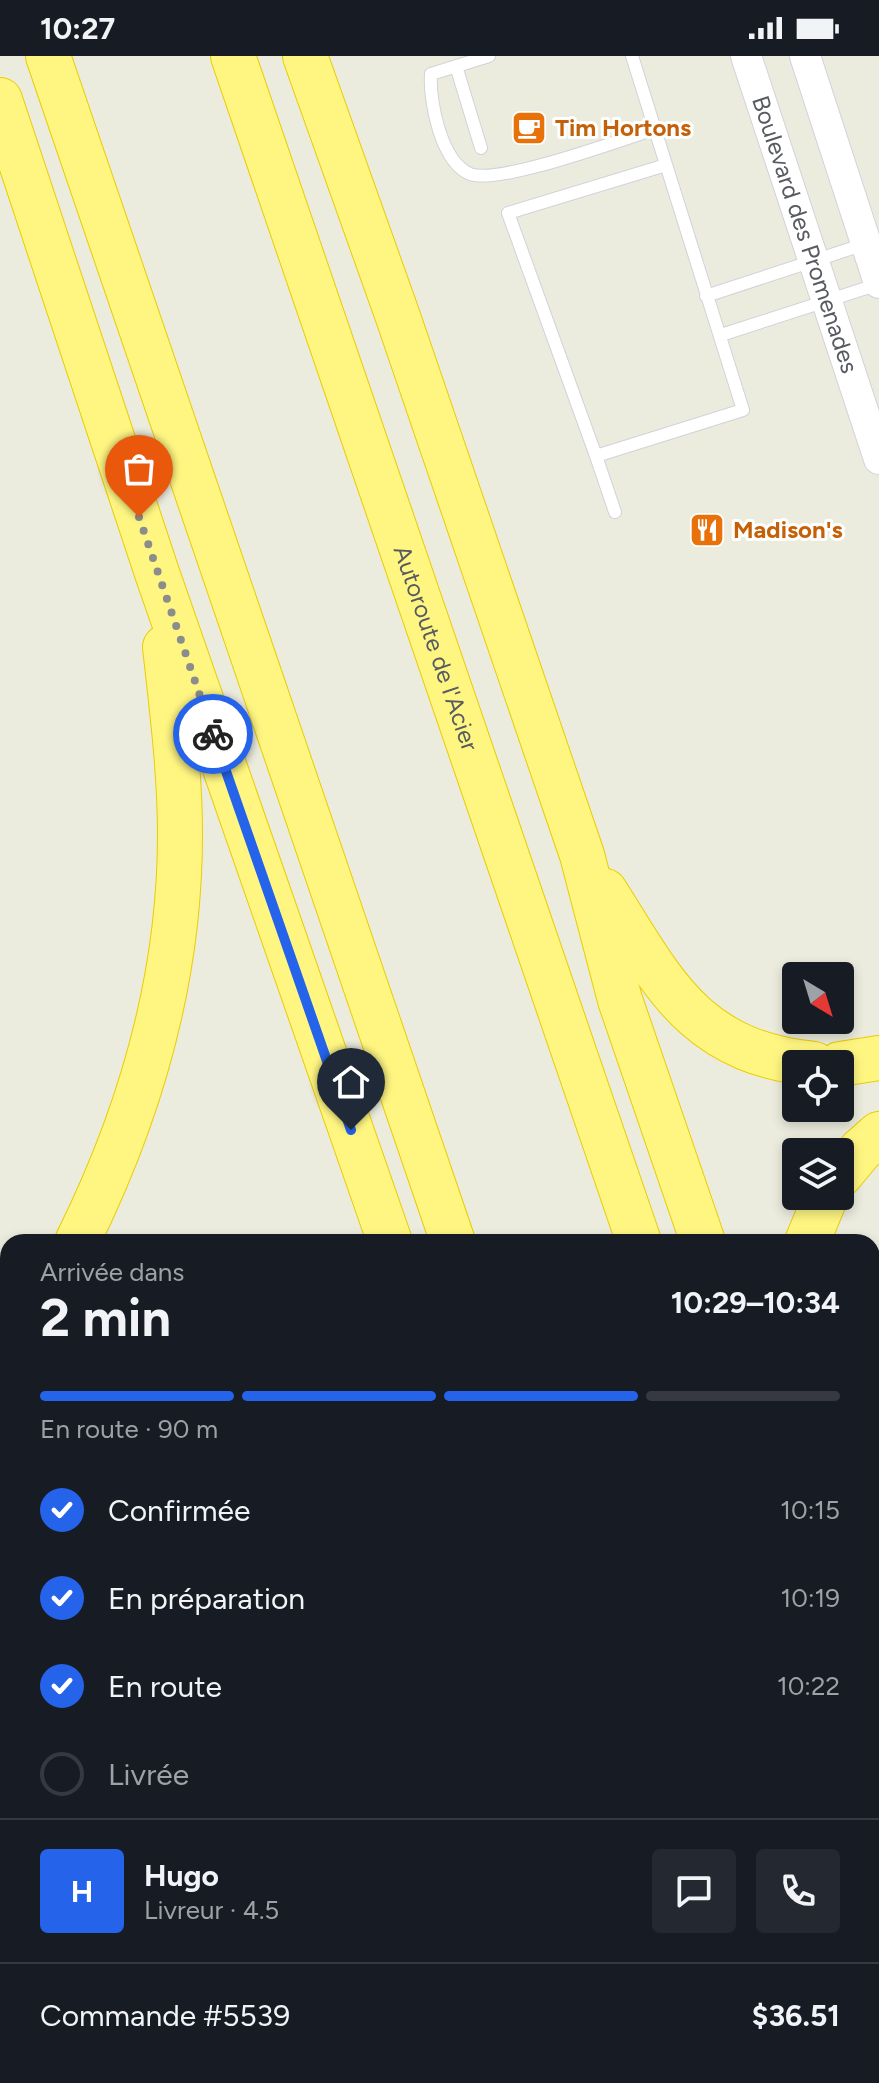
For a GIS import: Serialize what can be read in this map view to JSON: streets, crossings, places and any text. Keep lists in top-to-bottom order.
{
  "streets": {
    "highway": ["Autoroute de l'Acier"],
    "street": ["Boulevard des Promenades"]
  },
  "places": {
    "cafe": ["Tim Hortons"],
    "restaurant": ["Madison's"]
  },
  "north": "bottom right",
  "page": {
    "status": "10:27",
    "heading": ["2 min", "Arrivée dans", "10:29–10:34"],
    "panel": [
      "Hugo",
      "Livreur · 4.5",
      "Commande #5539",
      "$36.51"
    ],
    "bar": "En route · 90 m",
    "list": [
      ["Confirmée", "10:15"],
      ["En préparation", "10:19"],
      ["En route", "10:22"],
      "Livrée"
    ],
    "round": "H"
  }
}
